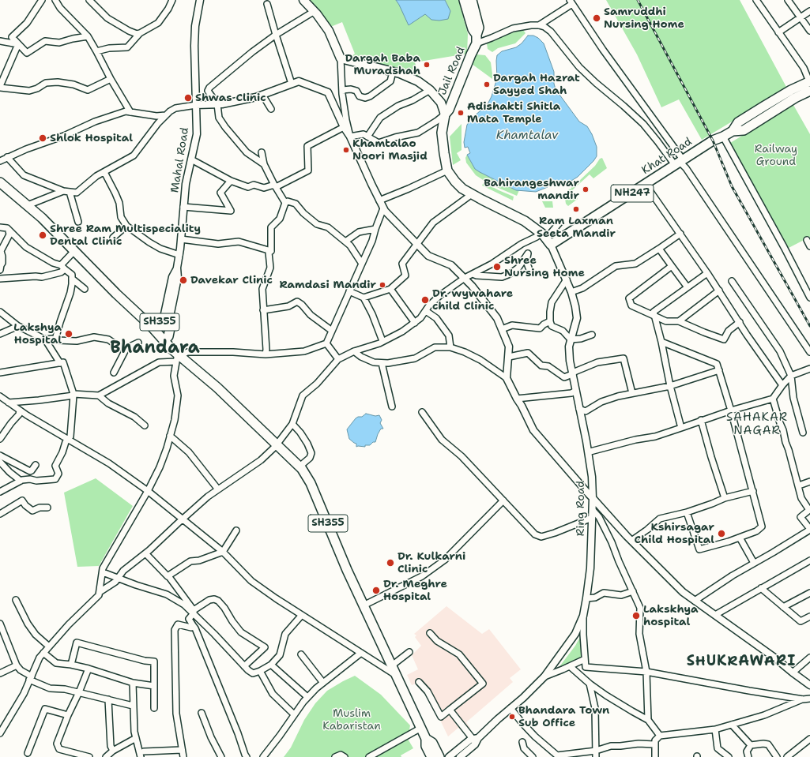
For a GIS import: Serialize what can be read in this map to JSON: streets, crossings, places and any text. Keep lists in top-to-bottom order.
{
  "streets": {
    "main road": [
      "Jail Road",
      "Khat Road",
      "NH247",
      "SH355"
    ],
    "street": ["Mahal Road", "Ring Road"]
  },
  "crossings": [
    ["Khat Road", "Ring Road"],
    ["Mahal Road", "SH355"]
  ],
  "districts": ["Bhandara", "SAHAKAR NAGAR", "SHUKRAWARI"],
  "water": ["Khamtalav"],
  "parks": ["Railway Ground", "Muslim Kabaristan"],
  "places": [
    "Samruddhi Nursing Home",
    "Dargah Baba Muradshah",
    "Dargah Hazrat Sayyed Shah",
    "Shwas Clinic",
    "Adishakti Shitla Mata Temple",
    "Shlok Hospital",
    "Khamtalao Noori Masjid",
    "Bahirangeshwar mandir",
    "Ram Laxman Seeta Mandir",
    "Shree Ram Multispeciality Dental Clinic",
    "Shree Nursing Home",
    "Davekar Clinic",
    "Ramdasi Mandir",
    "Dr. wywahare child Clinic",
    "Lakshya Hospital",
    "Kshirsagar Child Hospital",
    "Dr. Kulkarni Clinic",
    "Dr. Meghre Hospital",
    "Lakskhya hospital",
    "Bhandara Town Sub Office"
  ]
}
